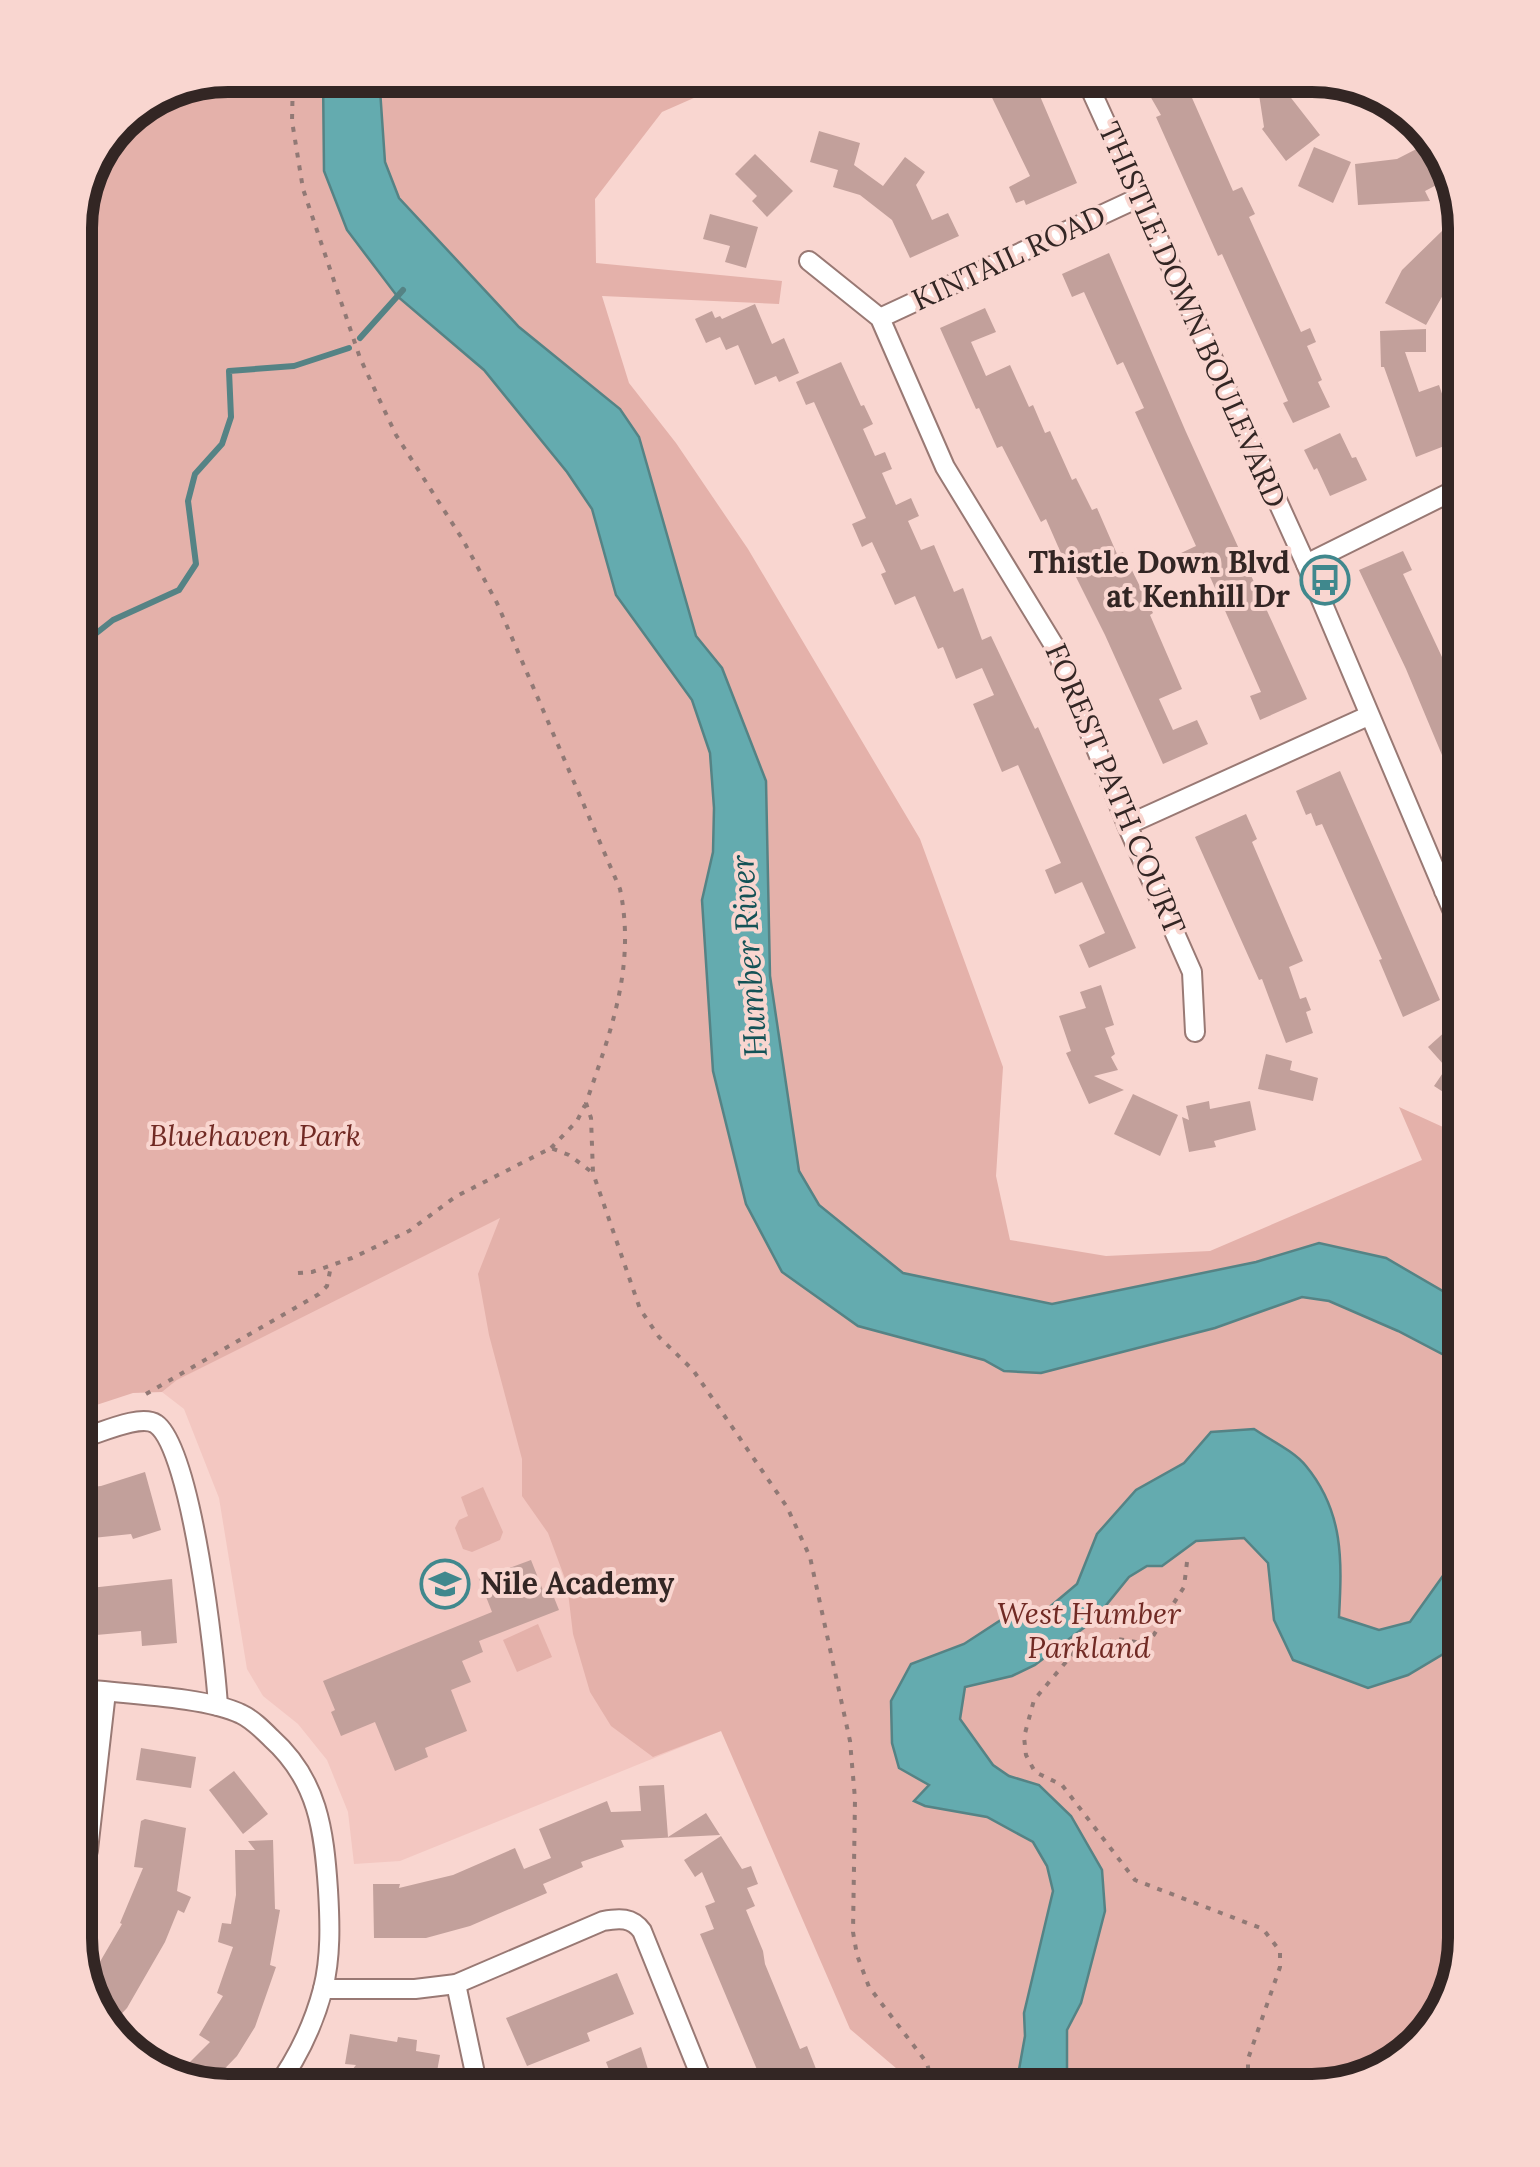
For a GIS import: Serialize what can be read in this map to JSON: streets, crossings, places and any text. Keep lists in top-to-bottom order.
{
  "streets": {
    "street": ["KINTAIL ROAD", "THISTLE DOWN BOULEVARD", "FOREST PATH COURT"]
  },
  "crossings": [
    ["KINTAIL ROAD", "THISTLE DOWN BOULEVARD"],
    ["KINTAIL ROAD", "FOREST PATH COURT"]
  ],
  "water": ["Humber River"],
  "parks": ["Bluehaven Park", "West Humber Parkland"],
  "places": {
    "bus stop": ["Thistle Down Blvd at Kenhill Dr"],
    "school or university": ["Nile Academy"]
  }
}
